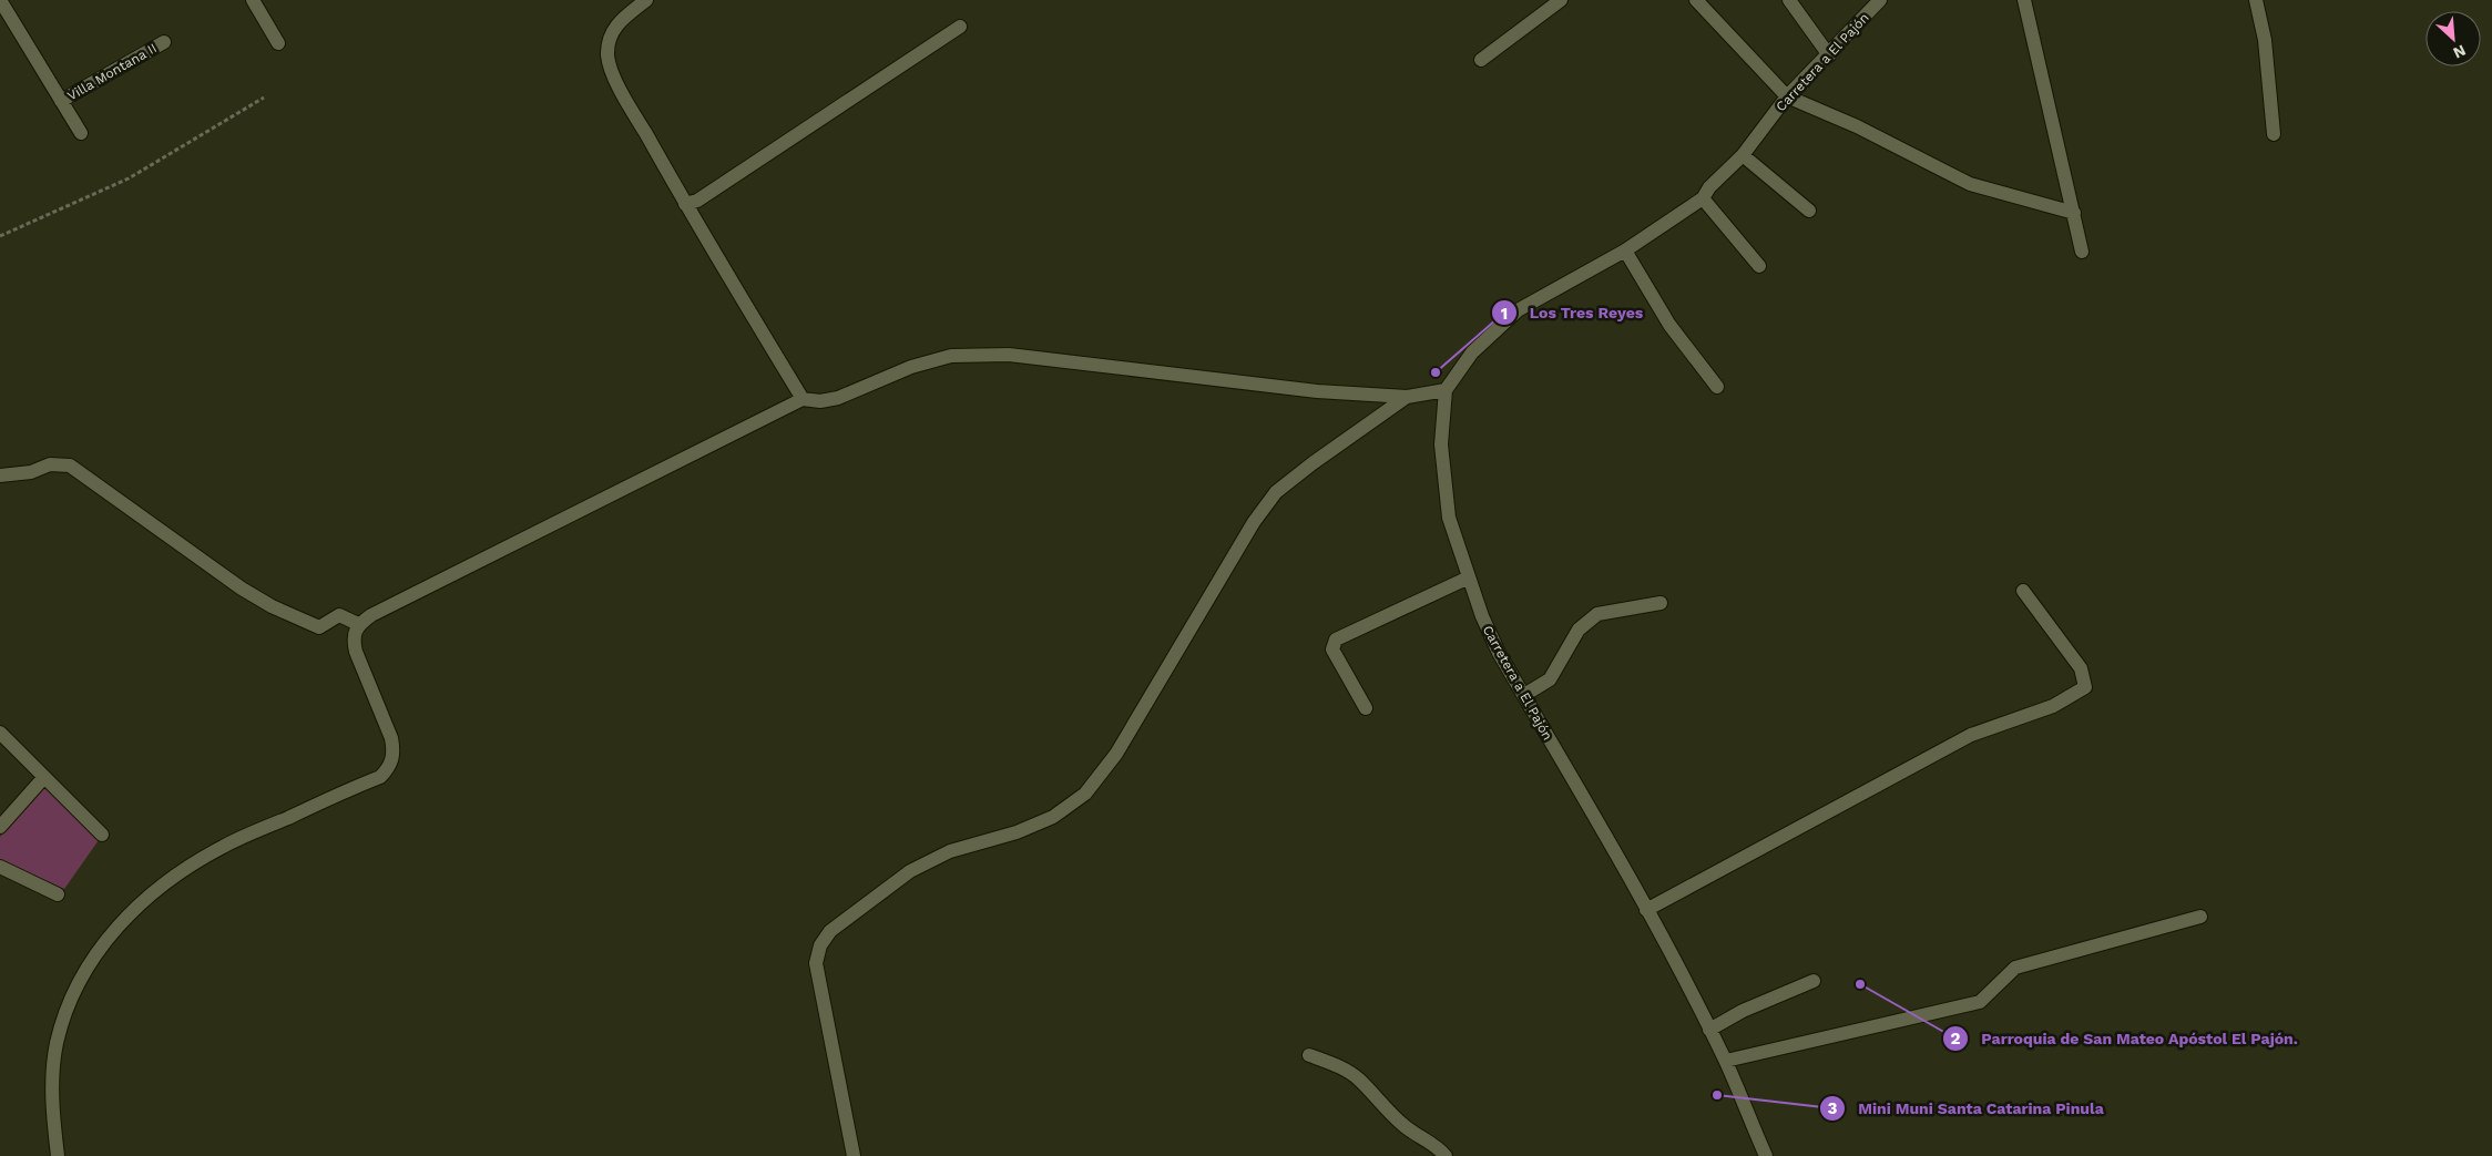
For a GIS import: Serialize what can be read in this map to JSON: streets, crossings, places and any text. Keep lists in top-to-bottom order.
{
  "streets": {
    "street": ["Carretera a El Pajón", "Villa Montana II"]
  },
  "places": ["Los Tres Reyes", "Parroquia de San Mateo Apóstol El Pajón.", "Mini Muni Santa Catarina Pinula"],
  "north": "bottom right"
}
